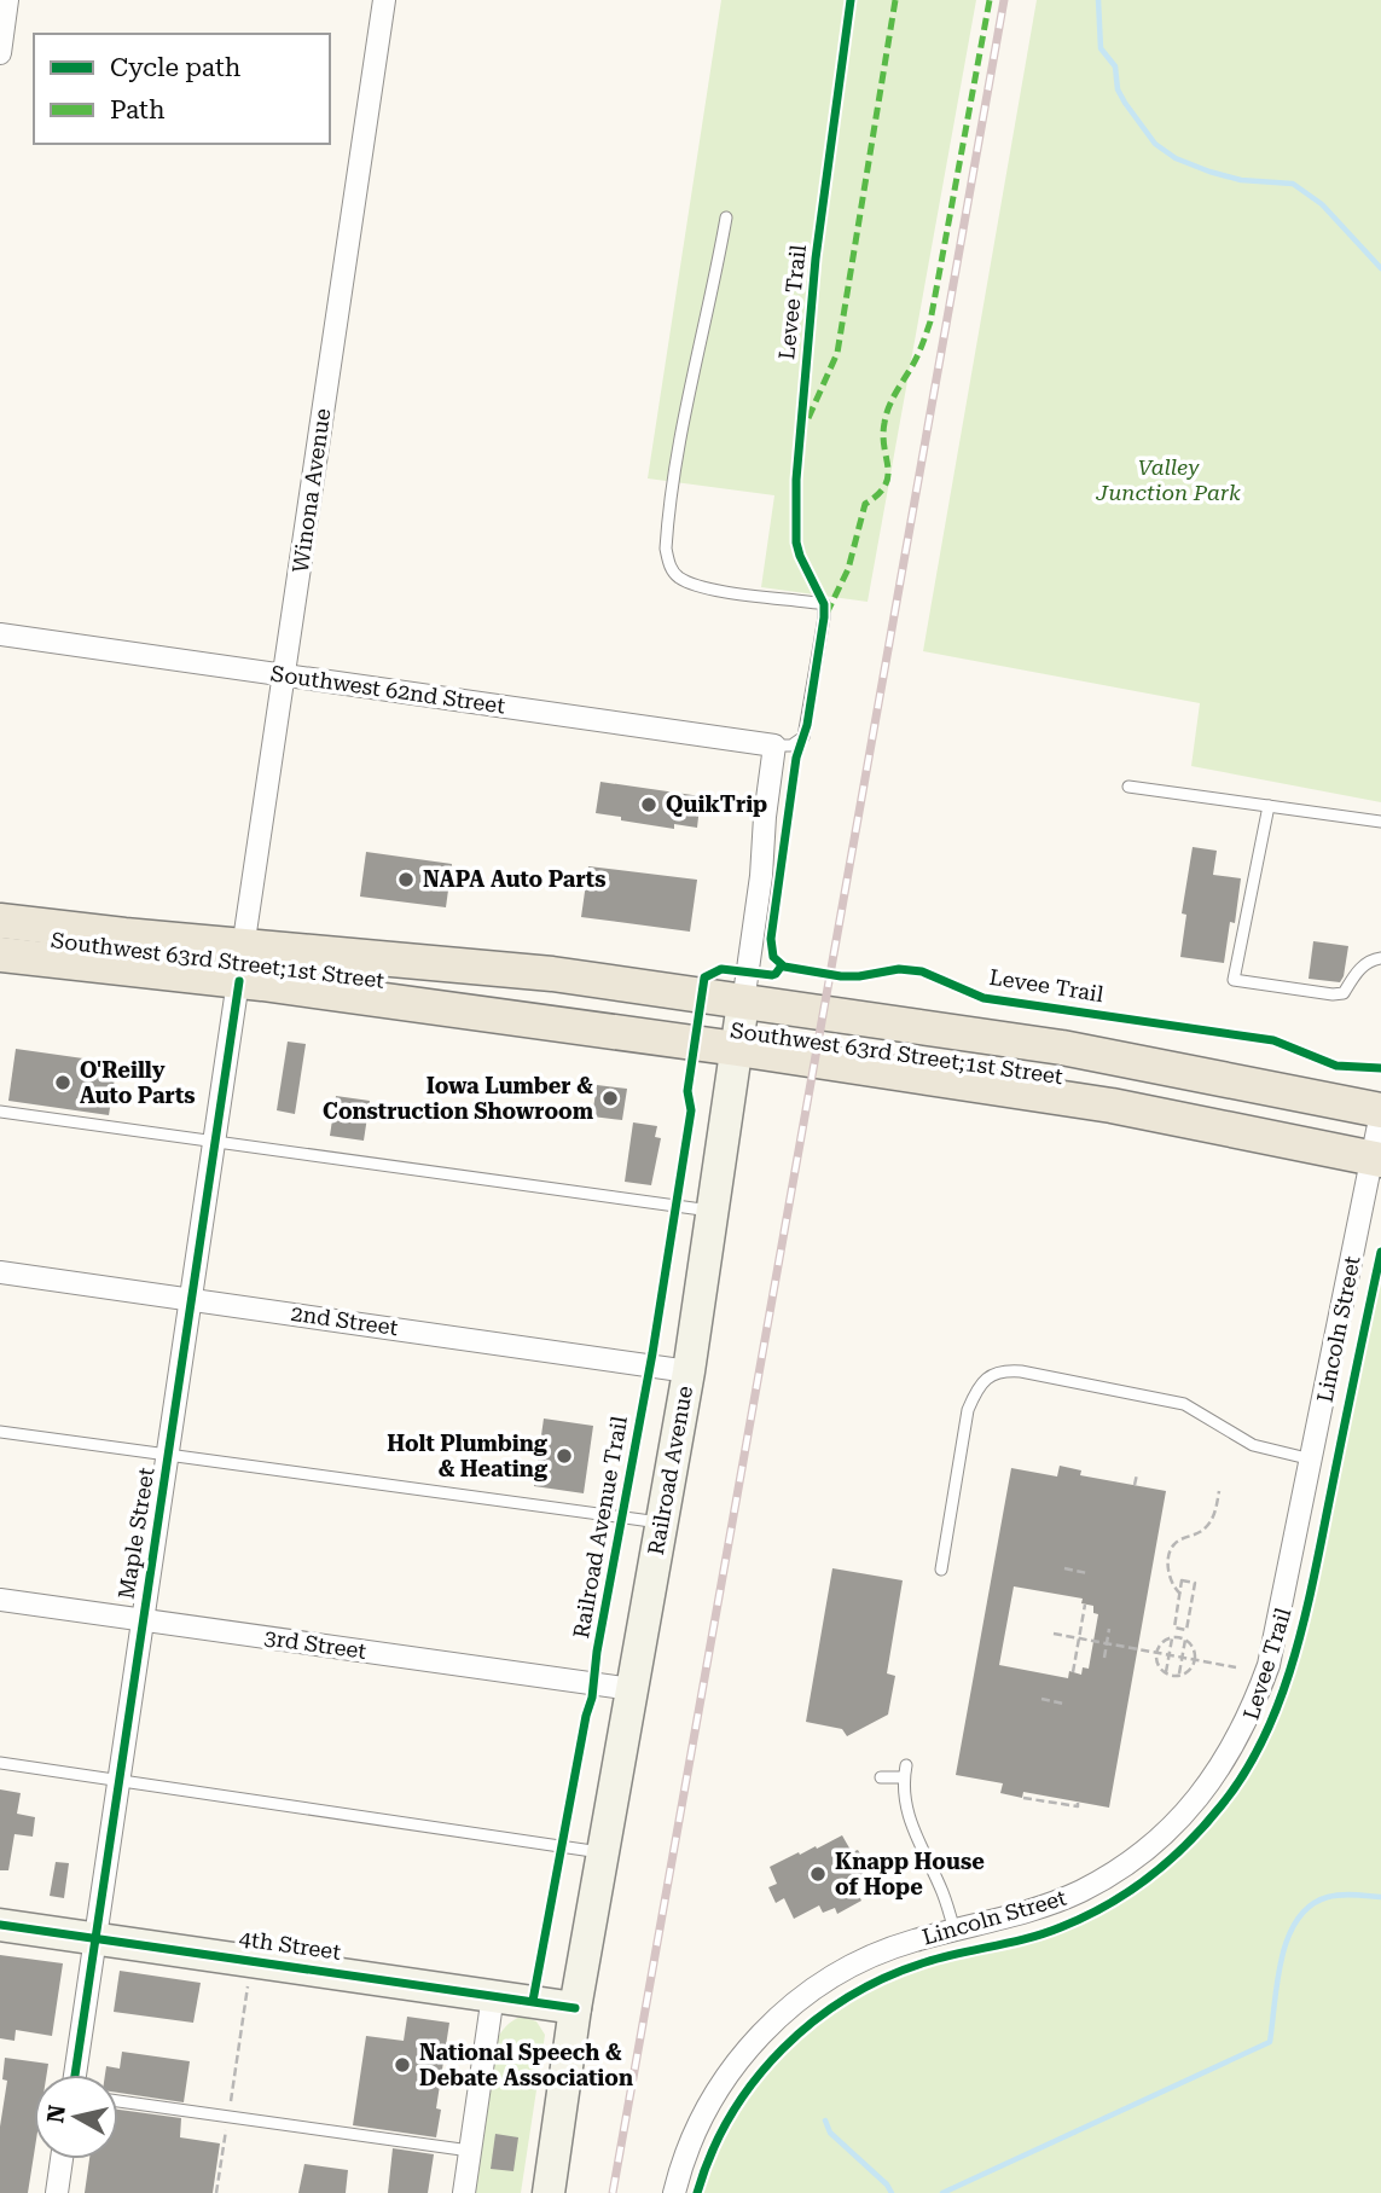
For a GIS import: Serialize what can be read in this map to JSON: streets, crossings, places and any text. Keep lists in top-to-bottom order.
{
  "streets": {
    "main road": ["Southwest 63rd Street;1st Street", "Railroad Avenue", "4th Street"],
    "street": [
      "Winona Avenue",
      "Southwest 62nd Street",
      "2nd Street",
      "Lincoln Street",
      "Maple Street",
      "3rd Street"
    ],
    "cycle path": ["Levee Trail", "Railroad Avenue Trail"]
  },
  "crossings": [
    ["Winona Avenue", "Southwest 62nd Street"],
    ["Winona Avenue", "Southwest 63rd Street;1st Street"],
    ["Winona Avenue", "Maple Street"],
    ["Southwest 62nd Street", "Railroad Avenue"],
    ["Southwest 63rd Street;1st Street", "Lincoln Street"],
    ["Southwest 63rd Street;1st Street", "Railroad Avenue"],
    ["Southwest 63rd Street;1st Street", "Maple Street"],
    ["2nd Street", "Railroad Avenue"],
    ["2nd Street", "Maple Street"],
    ["Railroad Avenue", "3rd Street"],
    ["Railroad Avenue", "4th Street"],
    ["Maple Street", "3rd Street"],
    ["Maple Street", "4th Street"]
  ],
  "parks": ["Valley Junction Park"],
  "places": [
    "QuikTrip",
    "NAPA Auto Parts",
    "O'Reilly Auto Parts",
    "Iowa Lumber & Construction Showroom",
    "Holt Plumbing & Heating",
    "Knapp House of Hope",
    "National Speech & Debate Association"
  ],
  "legend": ["Cycle path", "Path"],
  "north": "left"
}
